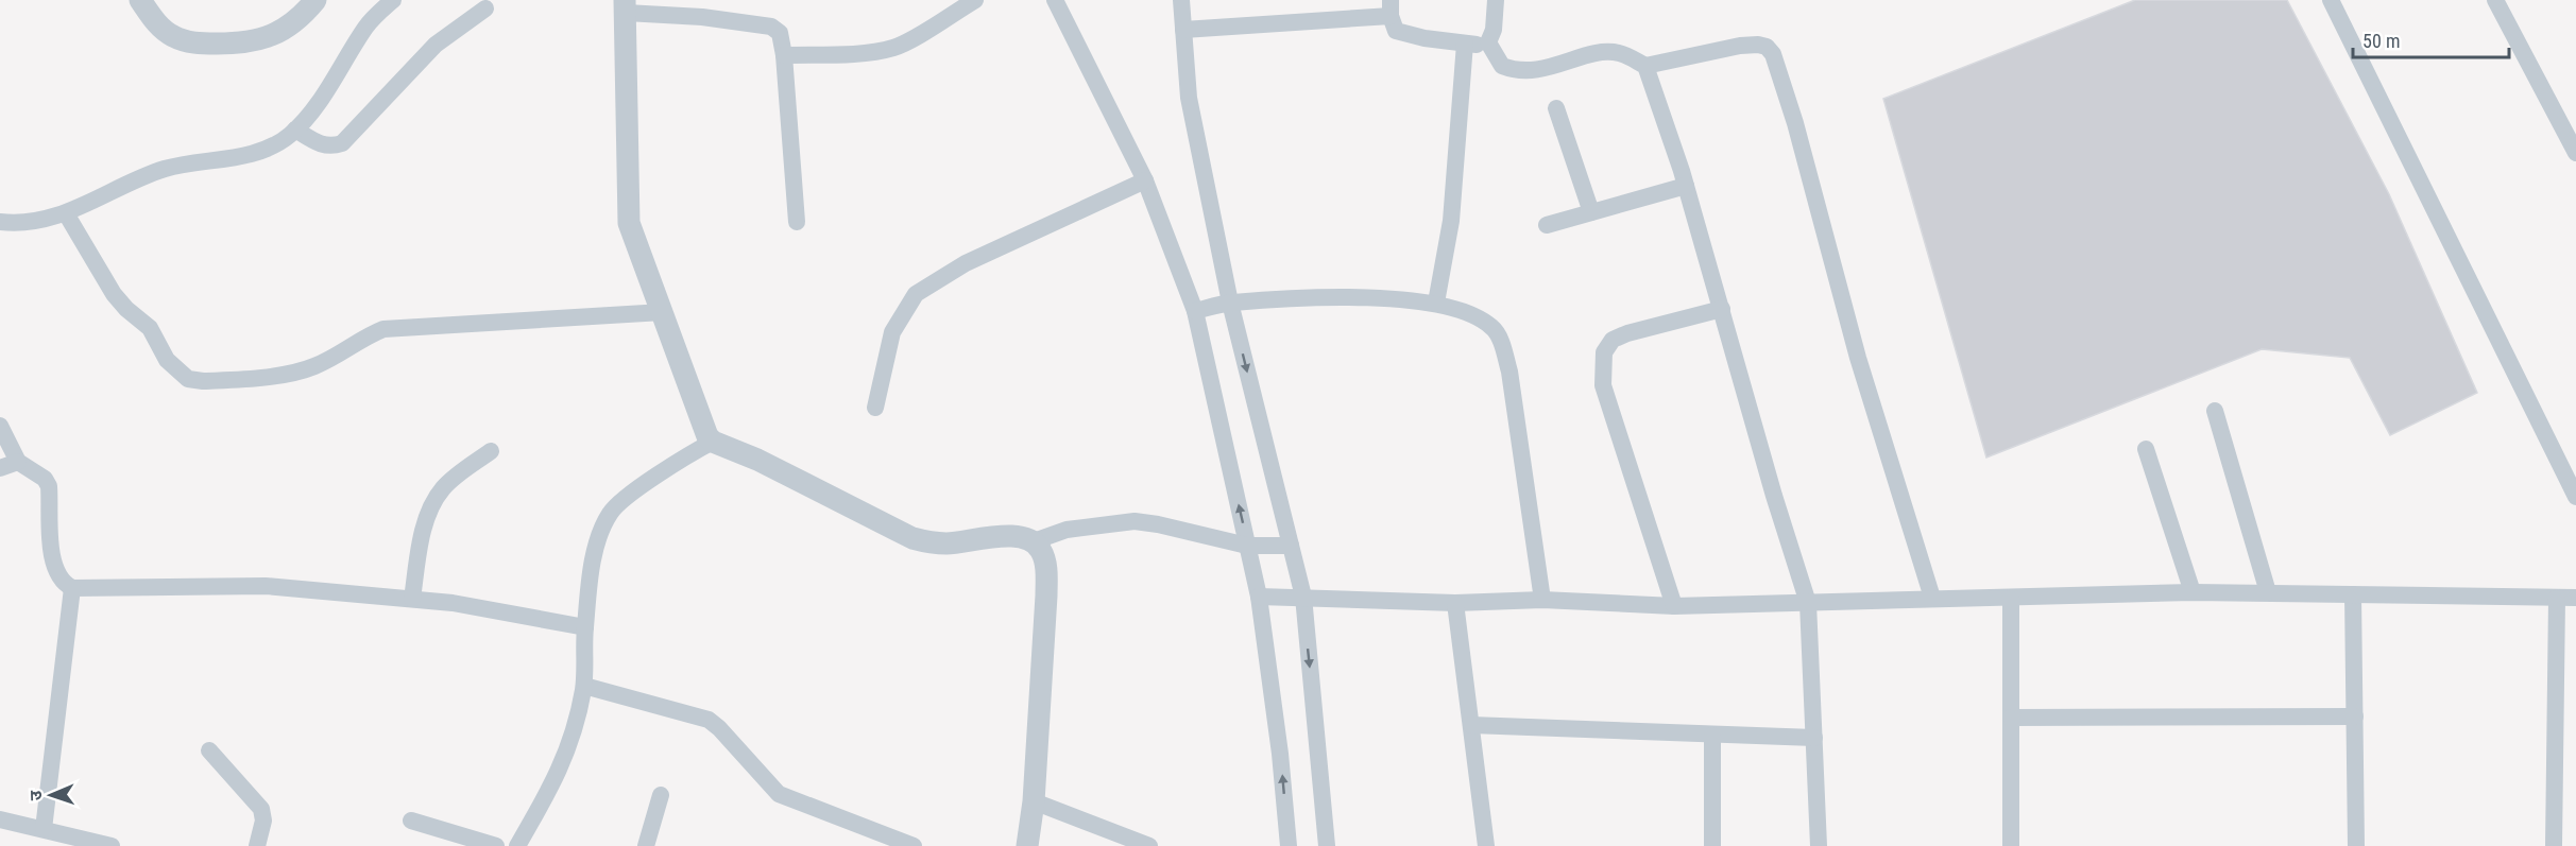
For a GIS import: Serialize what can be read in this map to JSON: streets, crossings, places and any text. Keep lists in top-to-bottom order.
{
  "scale_bar": "50 m",
  "north": "left"
}
